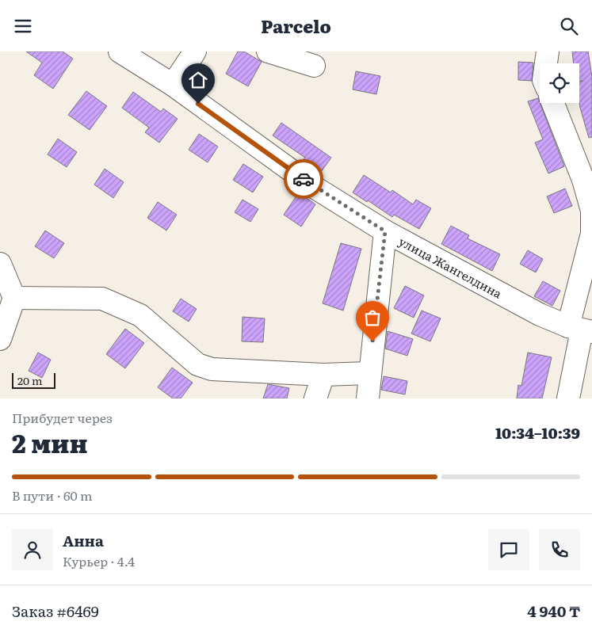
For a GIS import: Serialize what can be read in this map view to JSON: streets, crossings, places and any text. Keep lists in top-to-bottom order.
{
  "streets": {
    "street": ["улица Жангелдина"]
  },
  "scale_bar": "20 m",
  "page": {
    "header": "Parcelo",
    "scale": "20 m",
    "heading": ["2 мин", "Прибудет через", "10:34–10:39"],
    "panel": [
      "Анна",
      "Курьер · 4.4",
      "Заказ #6469",
      "4 940 ₸"
    ],
    "bar": "В пути · 60 m"
  }
}
